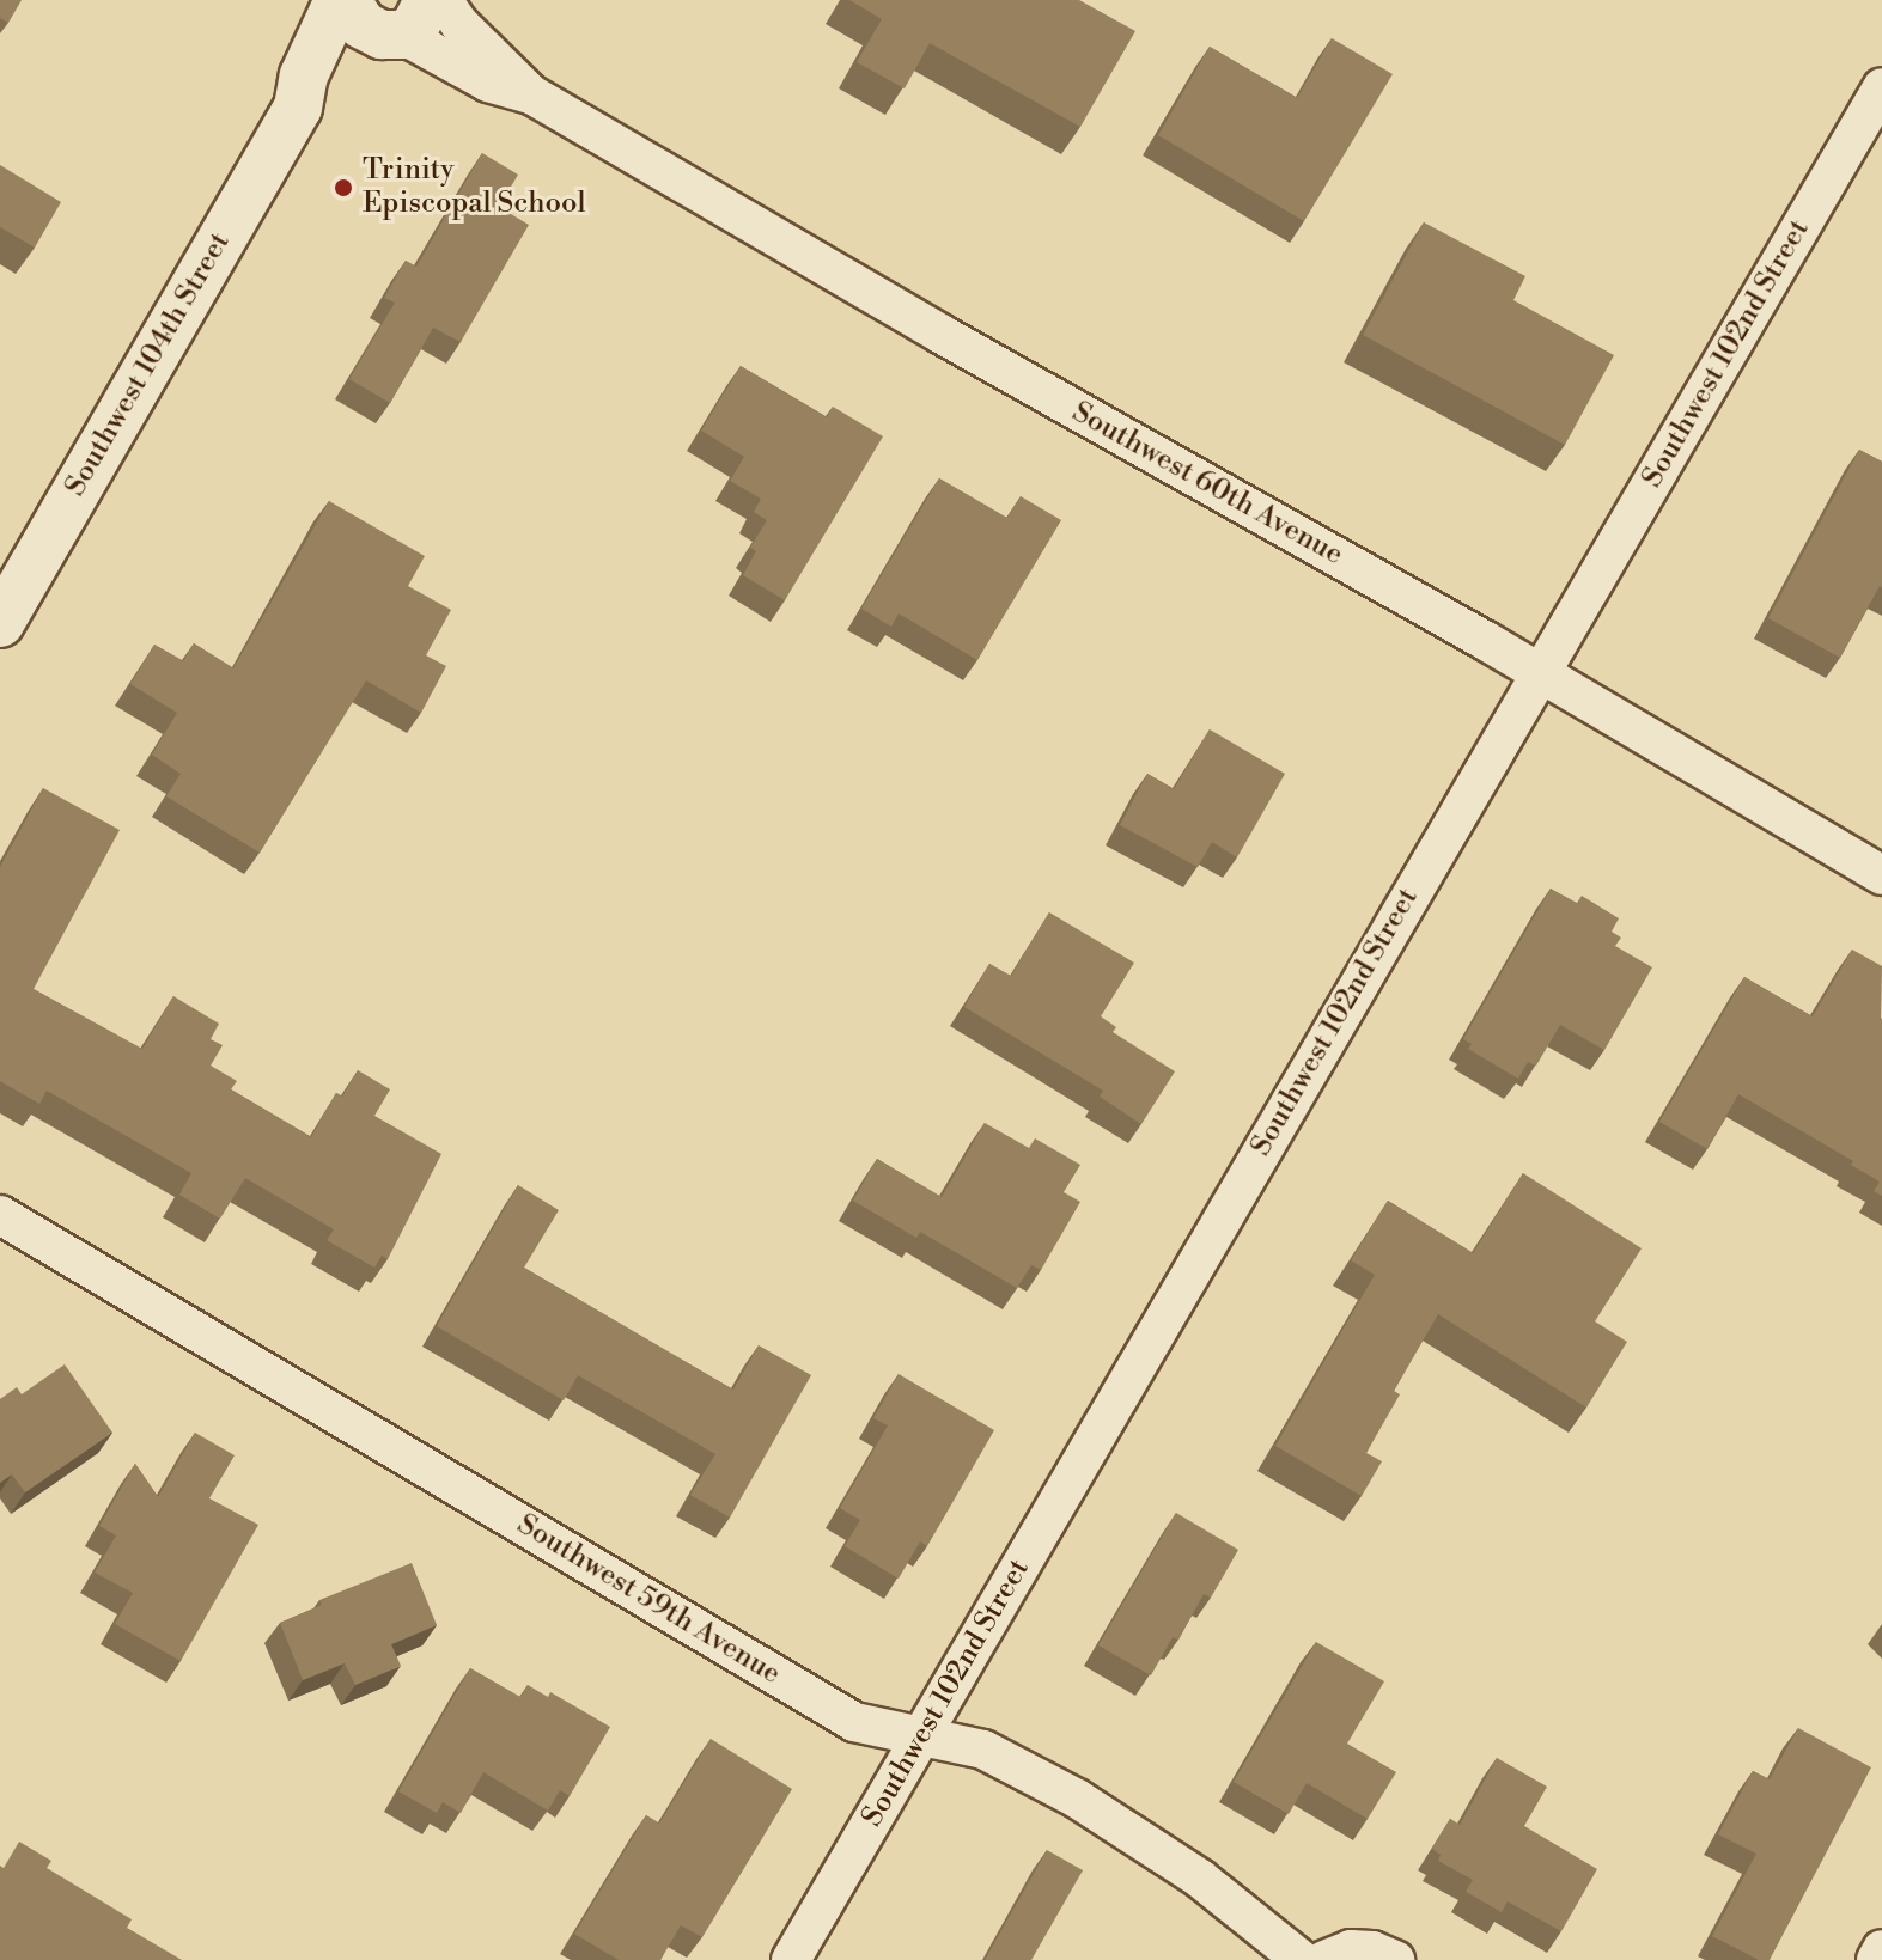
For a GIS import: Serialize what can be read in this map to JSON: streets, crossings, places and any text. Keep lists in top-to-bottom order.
{
  "streets": {
    "street": [
      "Southwest 102nd Street",
      "Southwest 104th Street",
      "Southwest 60th Avenue",
      "Southwest 59th Avenue"
    ]
  },
  "crossings": [
    ["Southwest 102nd Street", "Southwest 60th Avenue"],
    ["Southwest 102nd Street", "Southwest 59th Avenue"],
    ["Southwest 104th Street", "Southwest 60th Avenue"]
  ],
  "places": ["Trinity Episcopal School"]
}
